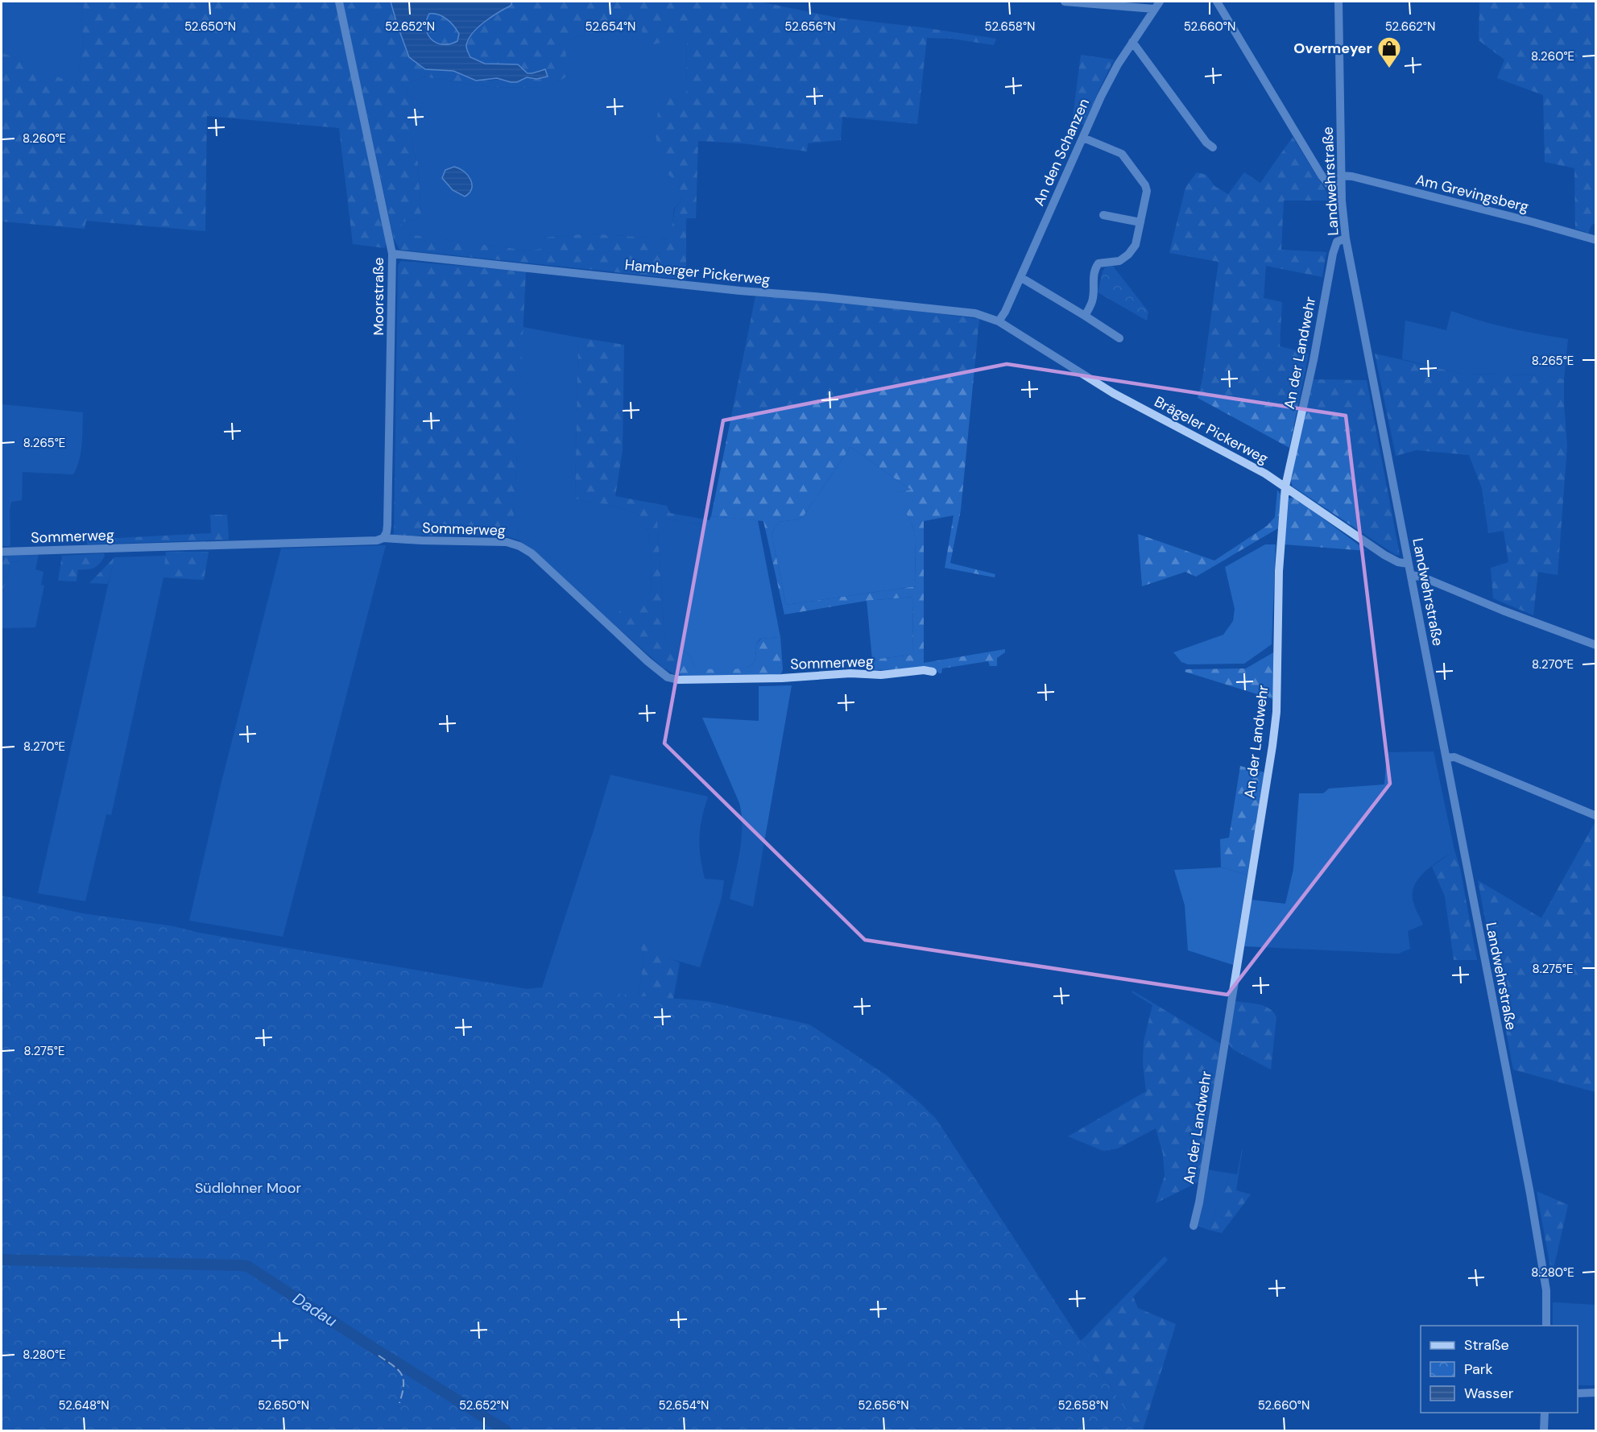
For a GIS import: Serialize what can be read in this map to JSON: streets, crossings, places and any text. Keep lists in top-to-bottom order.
{
  "streets": {
    "street": [
      "An den Schanzen",
      "Landwehrstraße",
      "Am Grevingsberg",
      "Hamberger Pickerweg",
      "Moorstraße",
      "An der Landwehr",
      "Brägeler Pickerweg",
      "Sommerweg"
    ]
  },
  "crossings": [
    ["An den Schanzen", "Hamberger Pickerweg"],
    ["An den Schanzen", "Brägeler Pickerweg"],
    ["Landwehrstraße", "Am Grevingsberg"],
    ["Landwehrstraße", "An der Landwehr"],
    ["Landwehrstraße", "Brägeler Pickerweg"],
    ["Hamberger Pickerweg", "Moorstraße"],
    ["Hamberger Pickerweg", "Brägeler Pickerweg"],
    ["Moorstraße", "Sommerweg"],
    ["An der Landwehr", "Brägeler Pickerweg"]
  ],
  "water": ["Dadau"],
  "parks": ["Südlohner Moor"],
  "places": {
    "shop": ["Overmeyer"]
  },
  "legend": ["Straße", "Park", "Wasser"],
  "coordinates": [
    "52.650°N",
    "52.652°N",
    "52.654°N",
    "52.656°N",
    "52.658°N",
    "52.660°N",
    "52.662°N",
    "8.260°E",
    "8.265°E",
    "8.270°E",
    "8.275°E",
    "8.280°E",
    "52.648°N"
  ]
}
